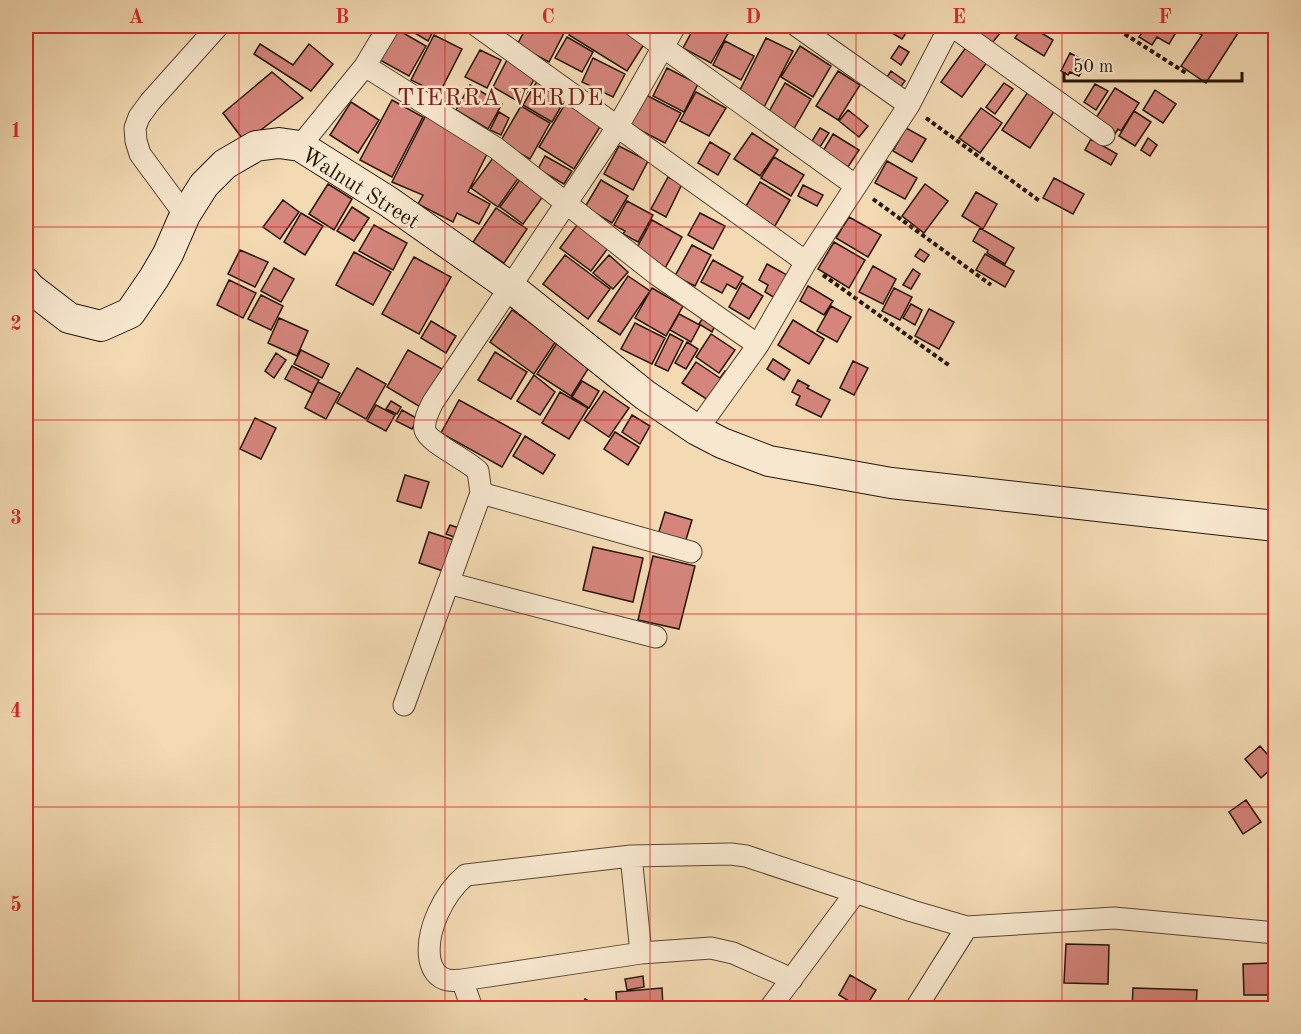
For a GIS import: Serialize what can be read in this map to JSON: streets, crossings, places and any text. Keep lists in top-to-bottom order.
{
  "streets": {
    "street": ["Walnut Street"]
  },
  "districts": ["TIERRA VERDE"],
  "scale_bar": "50 m",
  "grid": {
    "columns": [
      "A",
      "B",
      "C",
      "D",
      "E",
      "F"
    ],
    "rows": [
      "1",
      "2",
      "3",
      "4",
      "5"
    ]
  }
}
